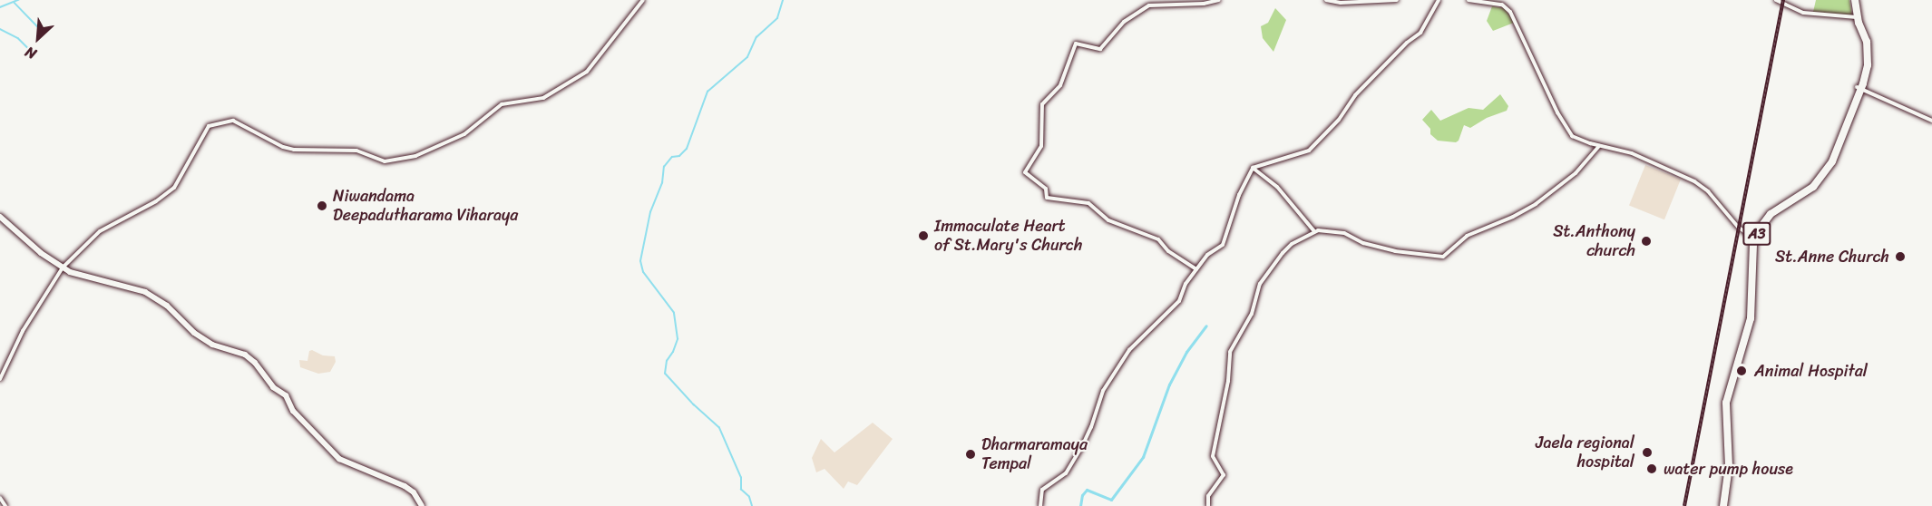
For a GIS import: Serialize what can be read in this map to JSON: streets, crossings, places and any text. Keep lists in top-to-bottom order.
{
  "streets": {
    "highway": ["A3"]
  },
  "places": [
    "Niwandama Deepadutharama Viharaya",
    "Immaculate Heart of St.Mary's Church",
    "St.Anthony church",
    "St.Anne Church",
    "Animal Hospital",
    "Jaela regional hospital",
    "Dharmaramaya Tempal",
    "water pump house"
  ],
  "north": "bottom left"
}
